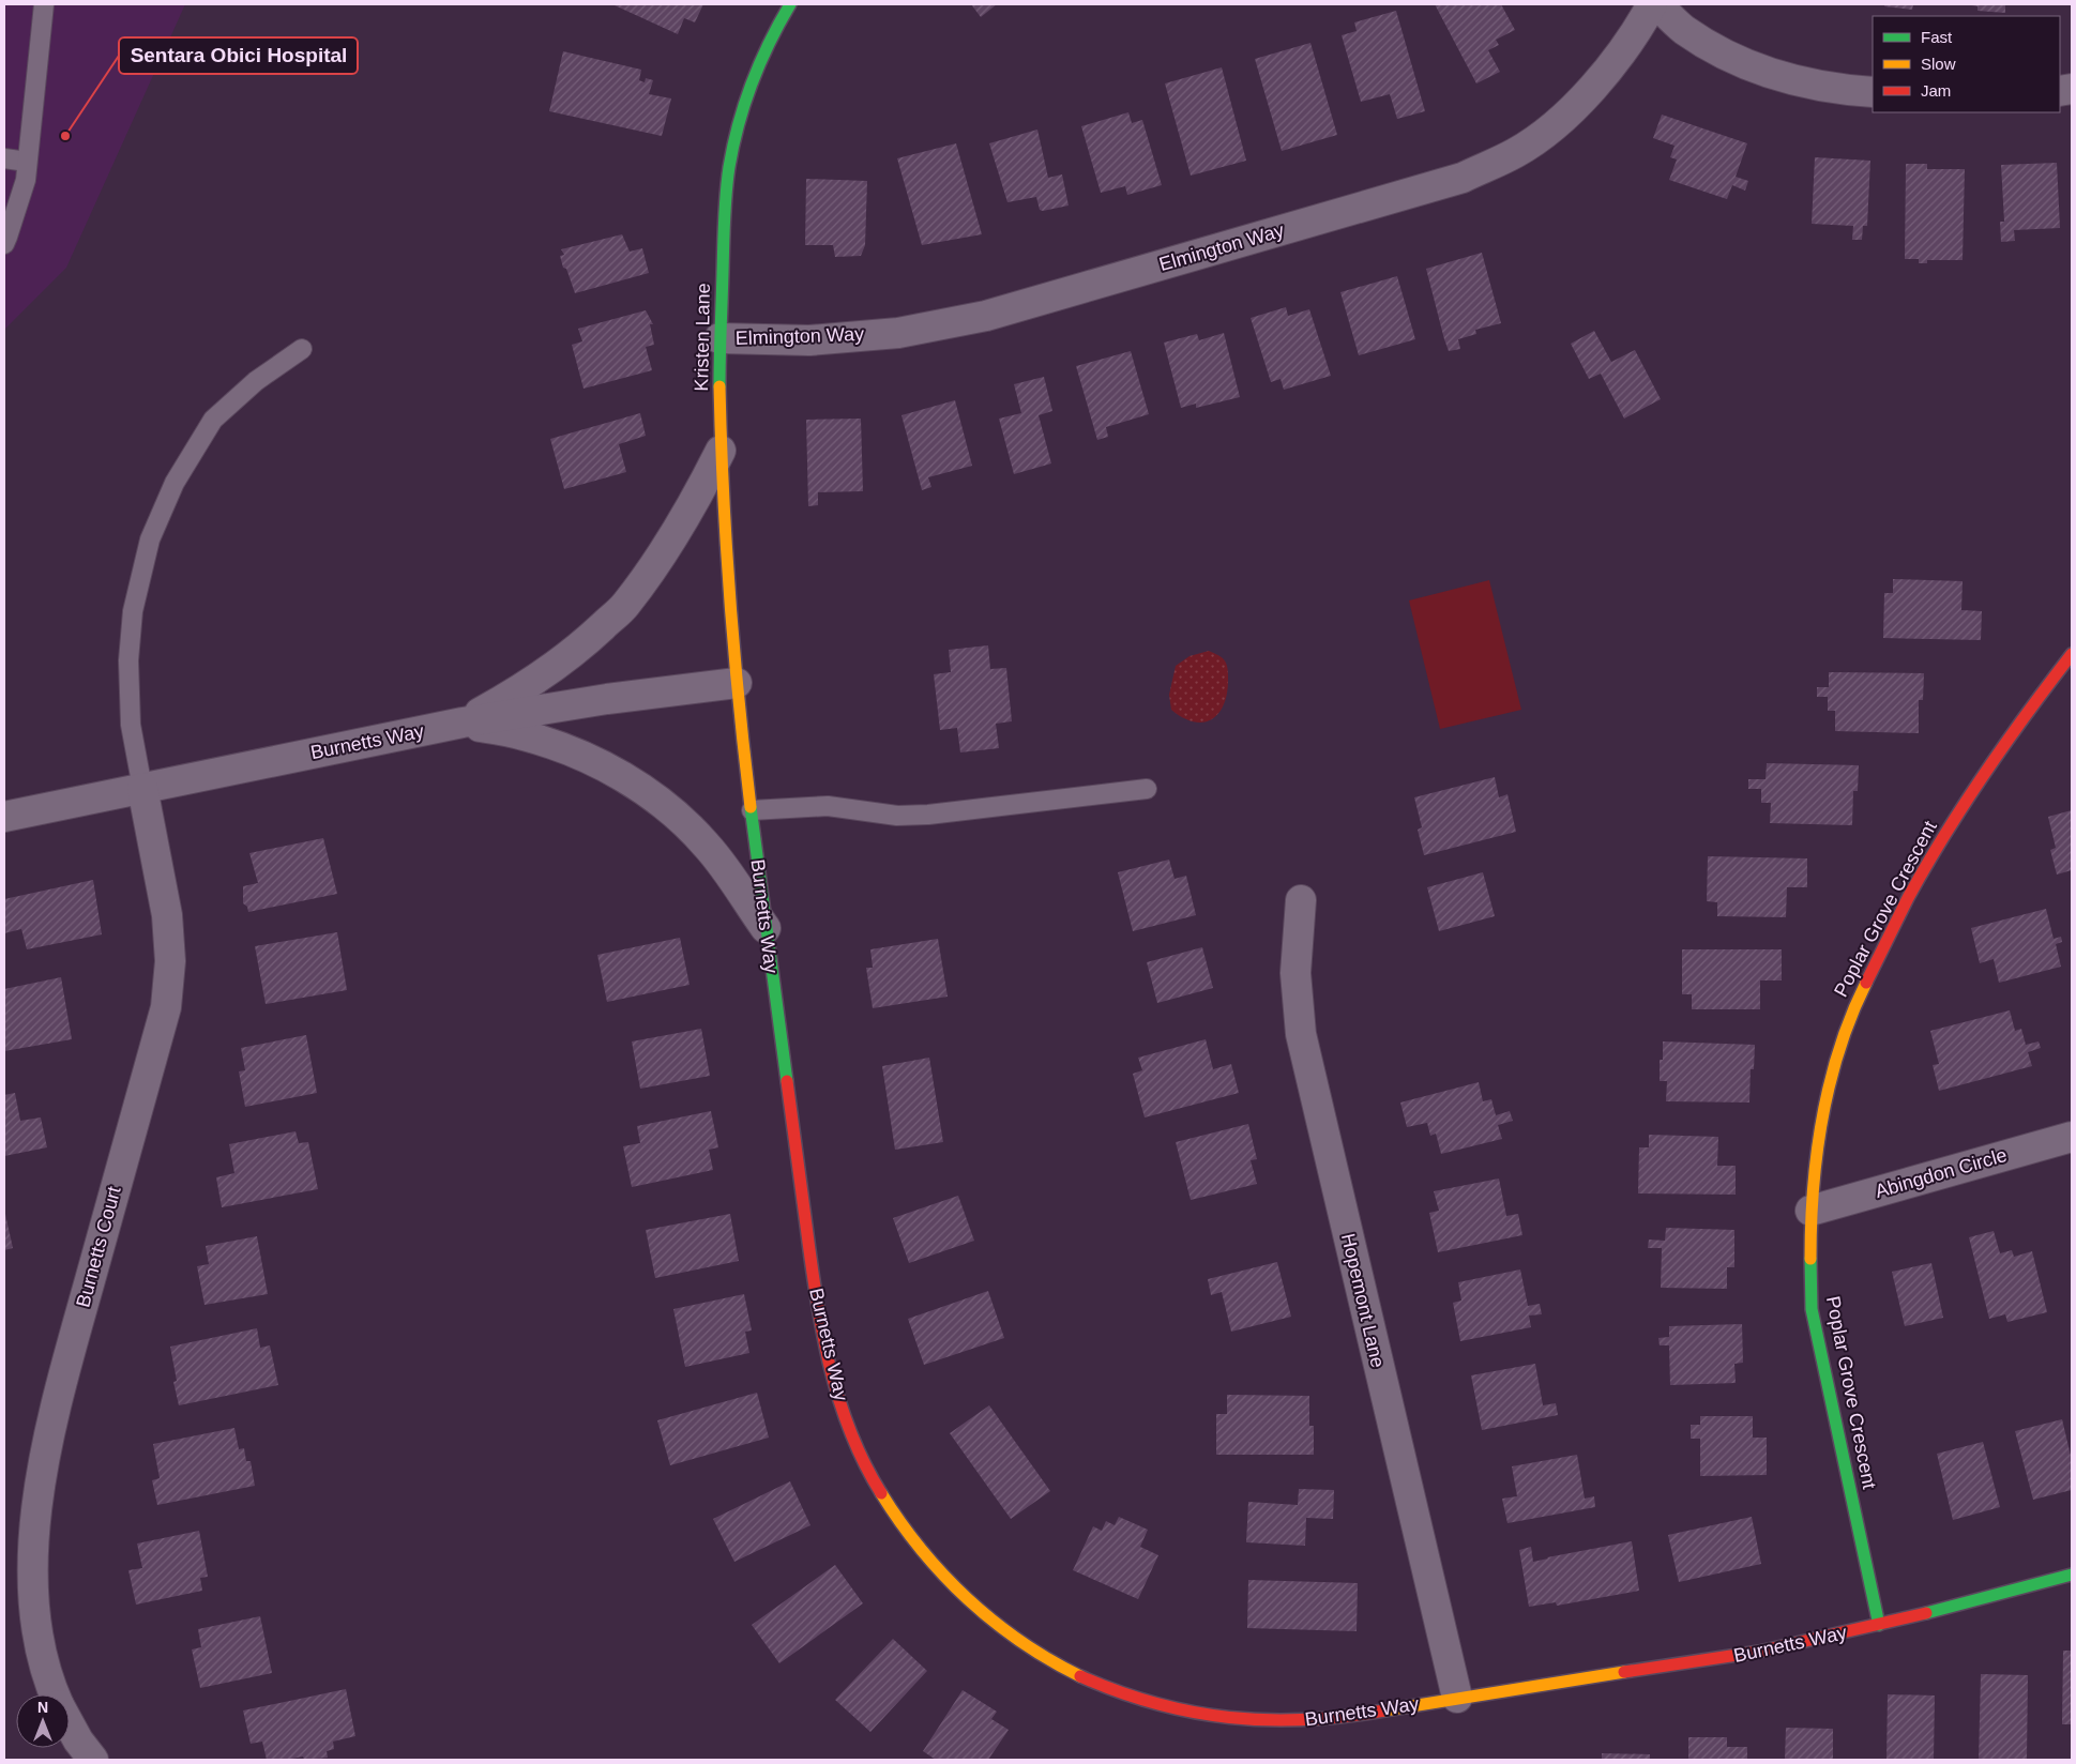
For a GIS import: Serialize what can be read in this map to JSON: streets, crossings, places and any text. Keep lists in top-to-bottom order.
{
  "streets": {
    "street": [
      "Elmington Way",
      "Kristen Lane",
      "Burnetts Way",
      "Poplar Grove Crescent",
      "Abingdon Circle",
      "Burnetts Court",
      "Hopemont Lane"
    ]
  },
  "crossings": [
    ["Elmington Way", "Kristen Lane"],
    ["Kristen Lane", "Burnetts Way"],
    ["Burnetts Way", "Poplar Grove Crescent"],
    ["Burnetts Way", "Burnetts Court"],
    ["Burnetts Way", "Hopemont Lane"],
    ["Poplar Grove Crescent", "Abingdon Circle"]
  ],
  "places": ["Sentara Obici Hospital"],
  "legend": ["Fast", "Slow", "Jam"],
  "north": "top"
}
